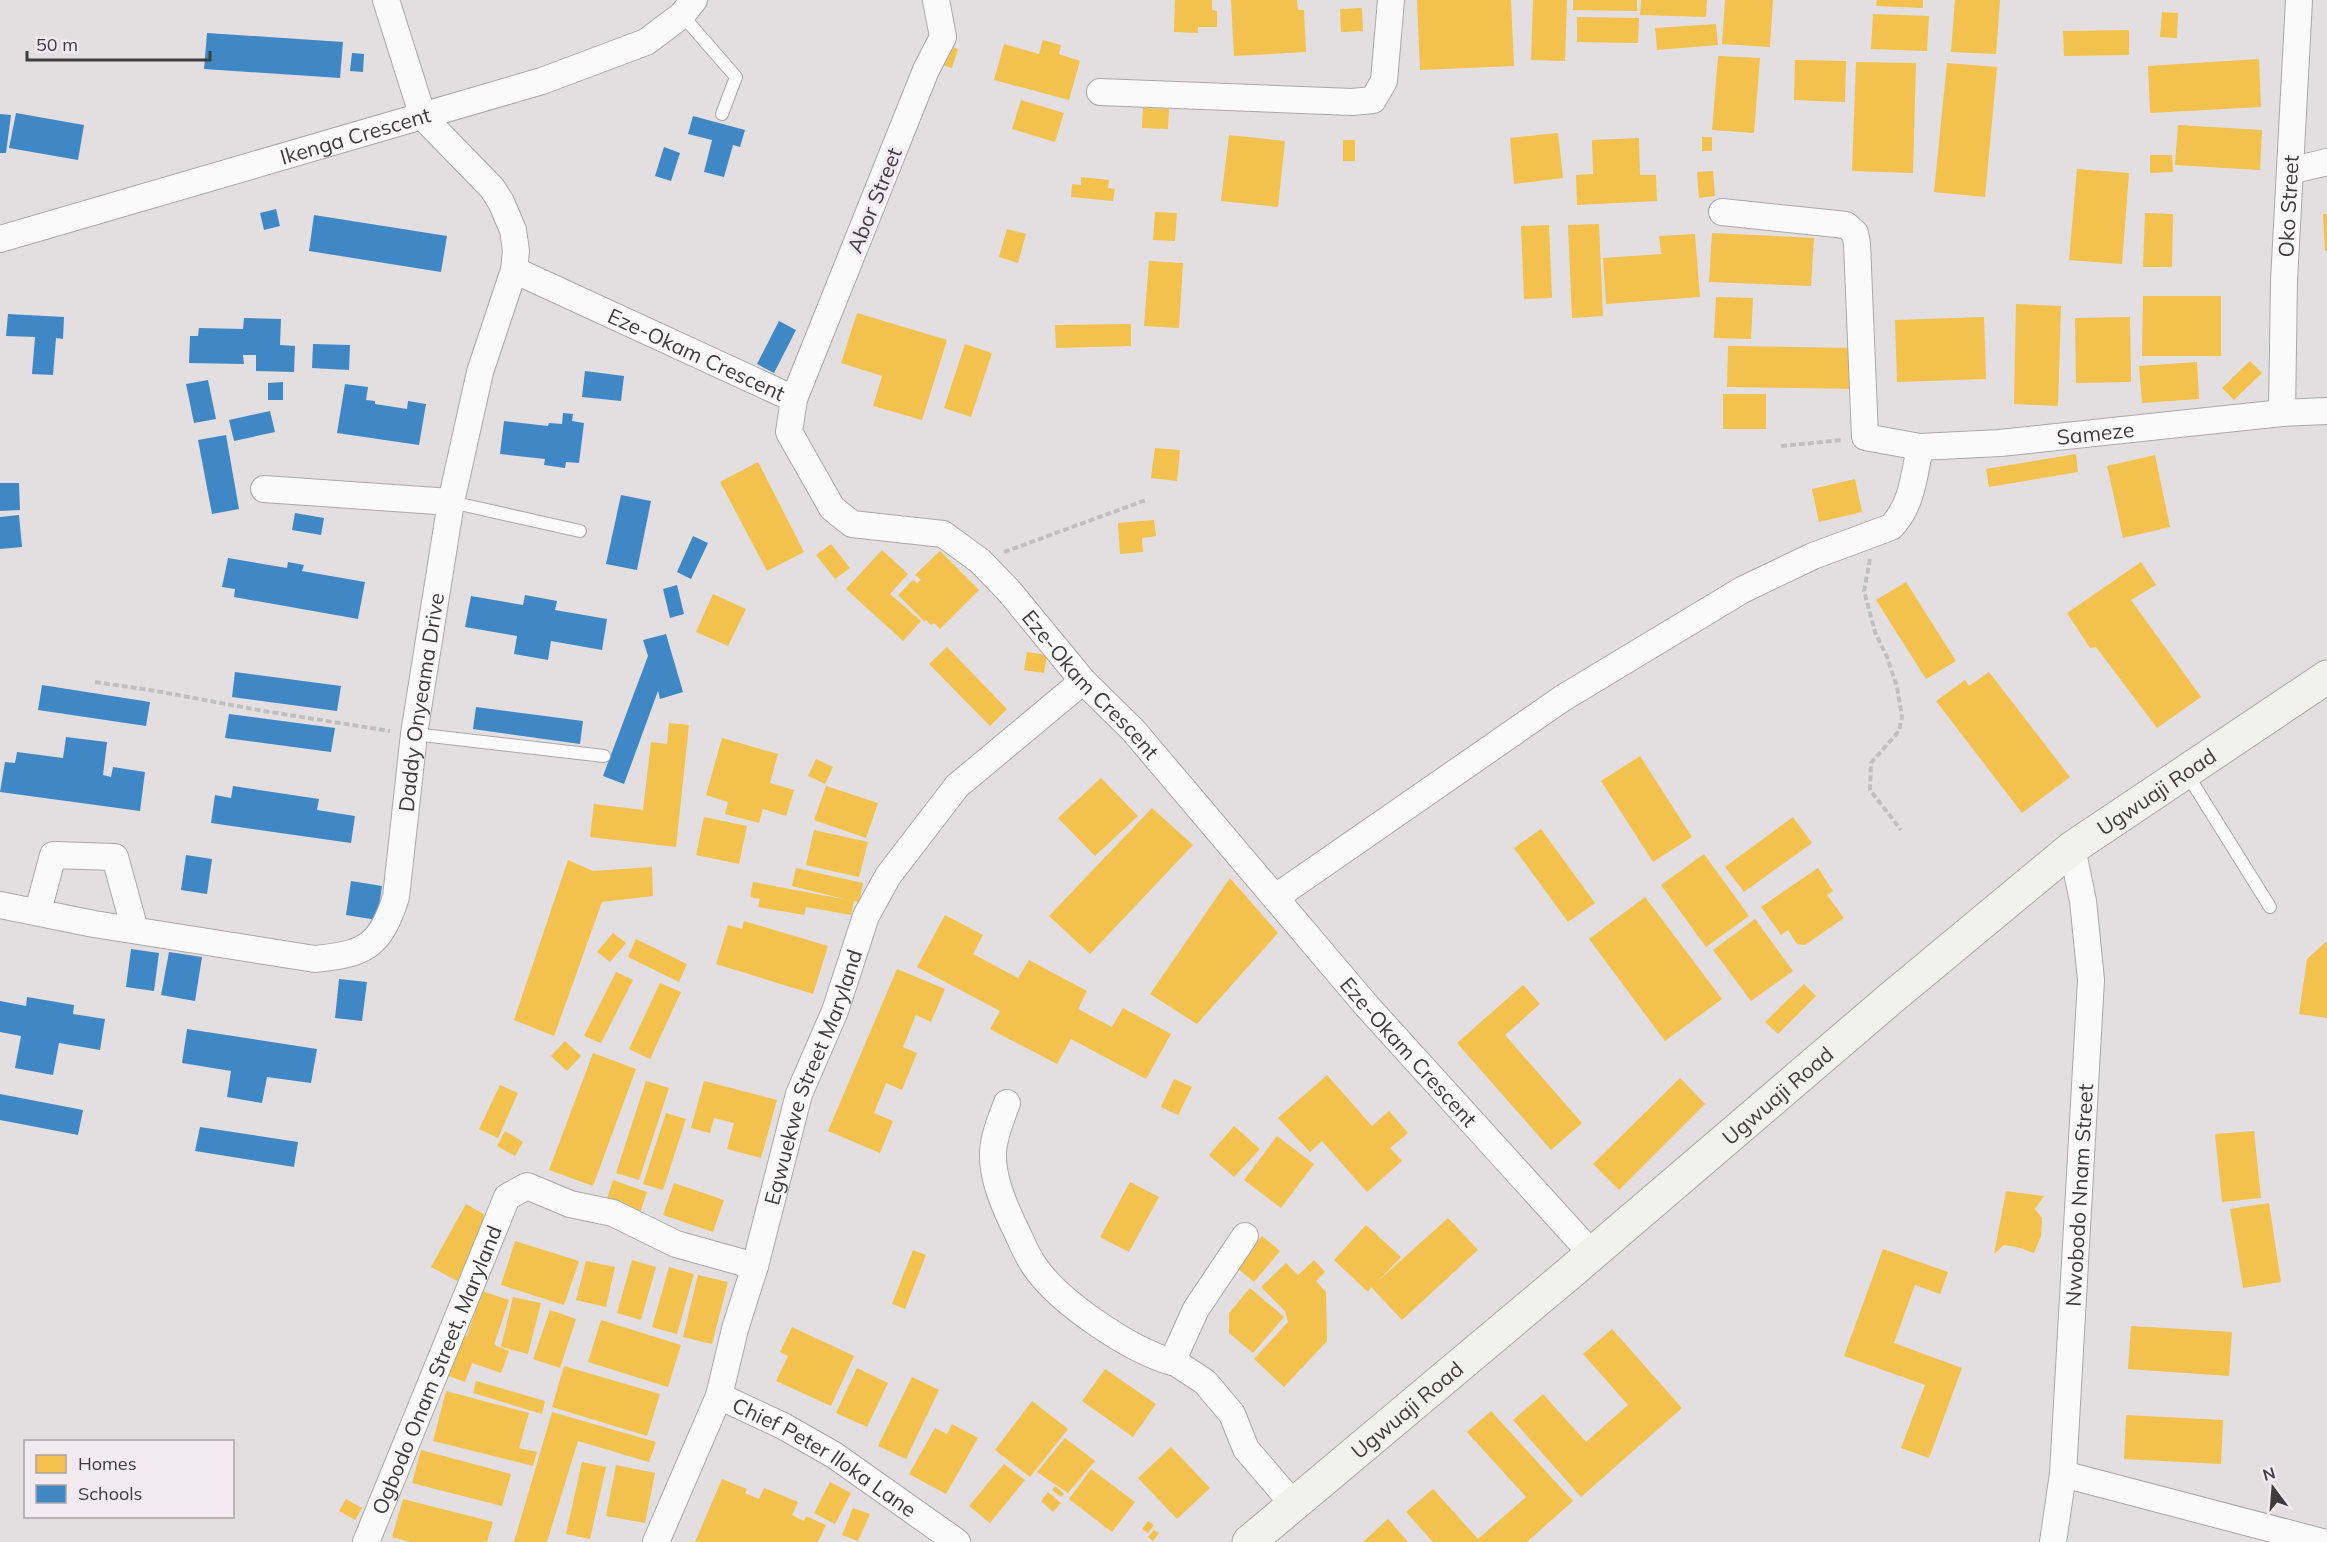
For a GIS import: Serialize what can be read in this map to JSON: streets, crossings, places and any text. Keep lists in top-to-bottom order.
{
  "streets": {
    "main road": ["Ugwuaji Road"],
    "street": [
      "Ikenga Crescent",
      "Abor Street",
      "Oko Street",
      "Eze-Okam Crescent",
      "Sameze",
      "Daddy Onyeama Drive",
      "Egwuekwe Street Maryland",
      "Nwobodo Nnam Street",
      "Ogbodo Onam Street, Maryland",
      "Chief Peter Iloka Lane"
    ]
  },
  "crossings": [
    ["Ikenga Crescent", "Daddy Onyeama Drive"],
    ["Abor Street", "Eze-Okam Crescent"],
    ["Oko Street", "Sameze"],
    ["Eze-Okam Crescent", "Daddy Onyeama Drive"],
    ["Eze-Okam Crescent", "Ugwuaji Road"],
    ["Eze-Okam Crescent", "Egwuekwe Street Maryland"],
    ["Ugwuaji Road", "Nwobodo Nnam Street"],
    ["Egwuekwe Street Maryland", "Ogbodo Onam Street, Maryland"],
    ["Egwuekwe Street Maryland", "Chief Peter Iloka Lane"]
  ],
  "legend": ["Homes", "Schools"],
  "scale_bar": "50 m",
  "north": "top"
}
